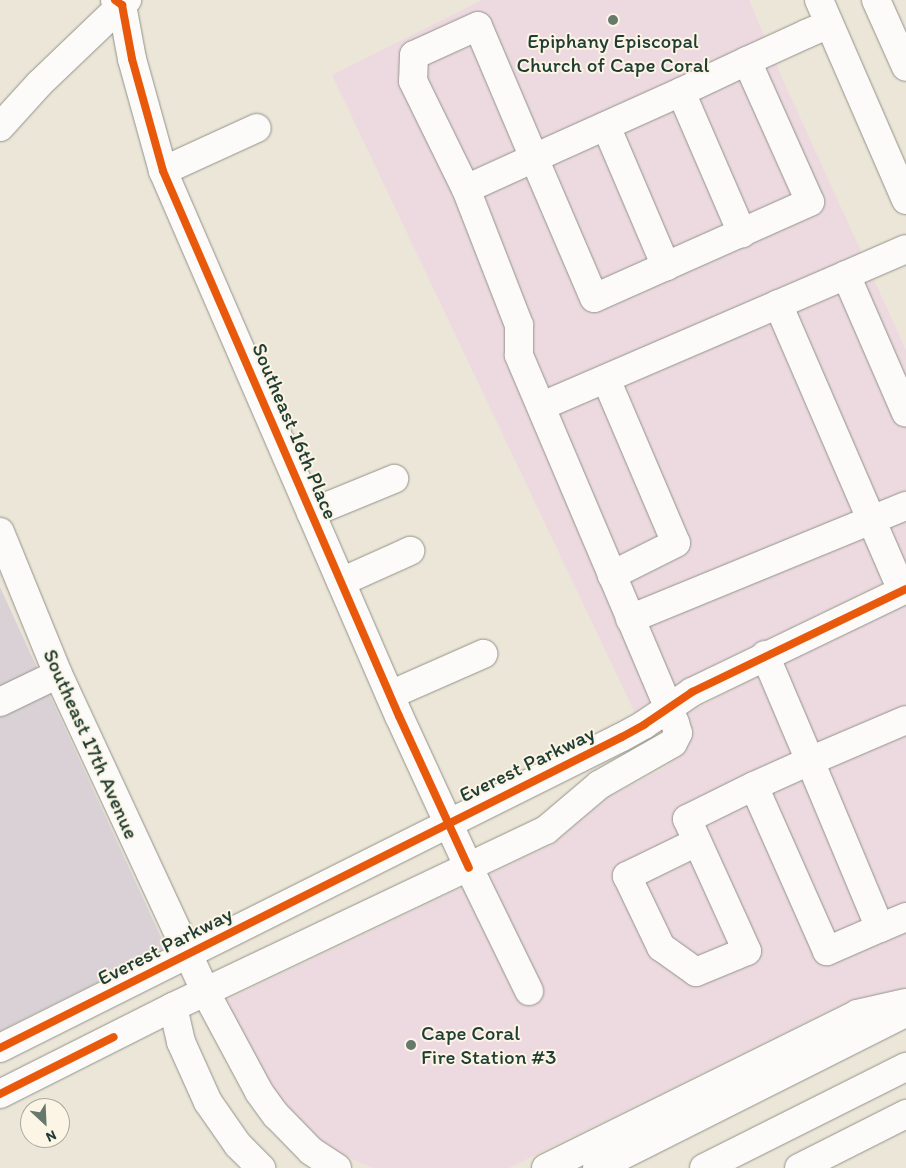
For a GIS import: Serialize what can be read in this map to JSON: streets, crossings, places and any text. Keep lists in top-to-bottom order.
{
  "streets": {
    "main road": ["Southeast 16th Place", "Southeast 17th Avenue", "Everest Parkway"]
  },
  "crossings": [
    ["Southeast 16th Place", "Everest Parkway"],
    ["Southeast 17th Avenue", "Everest Parkway"]
  ],
  "places": ["Epiphany Episcopal Church of Cape Coral", "Cape Coral Fire Station #3"],
  "north": "bottom right"
}
